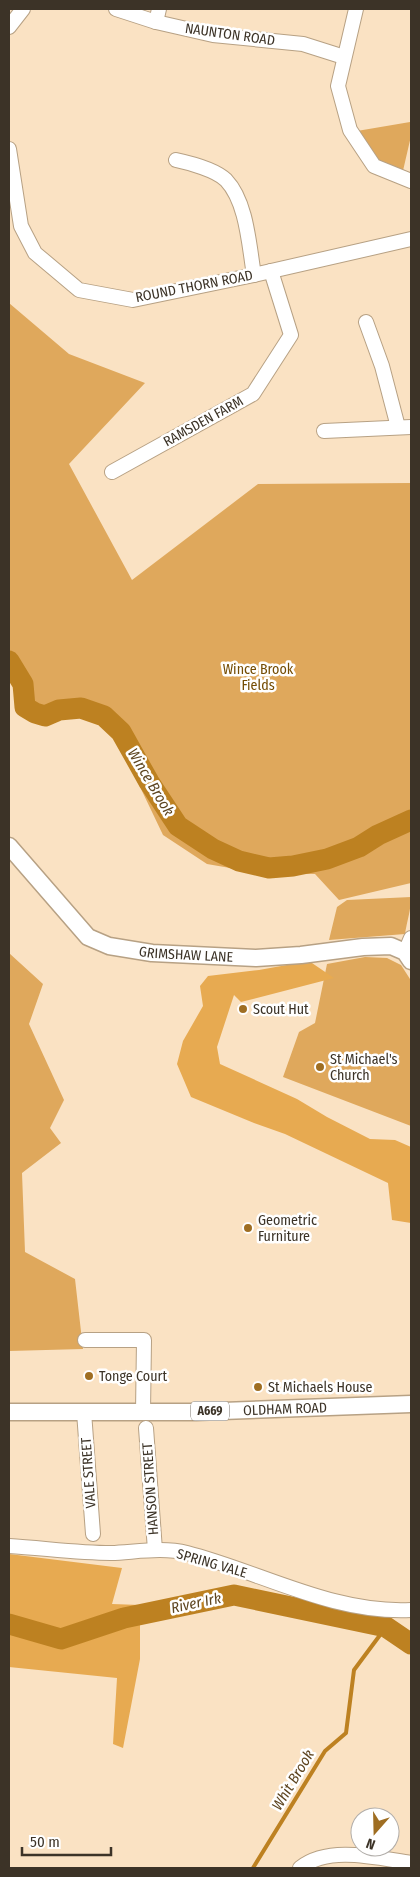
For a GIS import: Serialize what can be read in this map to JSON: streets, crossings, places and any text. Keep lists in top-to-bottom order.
{
  "streets": {
    "main road": ["GRIMSHAW LANE", "OLDHAM ROAD", "A669"],
    "street": [
      "NAUNTON ROAD",
      "ROUND THORN ROAD",
      "RAMSDEN FARM",
      "VALE STREET",
      "HANSON STREET",
      "SPRING VALE"
    ]
  },
  "crossings": [
    ["ROUND THORN ROAD", "RAMSDEN FARM"],
    ["OLDHAM ROAD", "VALE STREET"],
    ["OLDHAM ROAD", "HANSON STREET"],
    ["HANSON STREET", "SPRING VALE"]
  ],
  "water": ["Wince Brook", "River Irk", "Whit Brook"],
  "parks": ["Wince Brook Fields"],
  "places": [
    "Scout Hut",
    "St Michael's Church",
    "Geometric Furniture",
    "Tonge Court",
    "St Michaels House"
  ],
  "scale_bar": "50 m",
  "north": "bottom"
}
